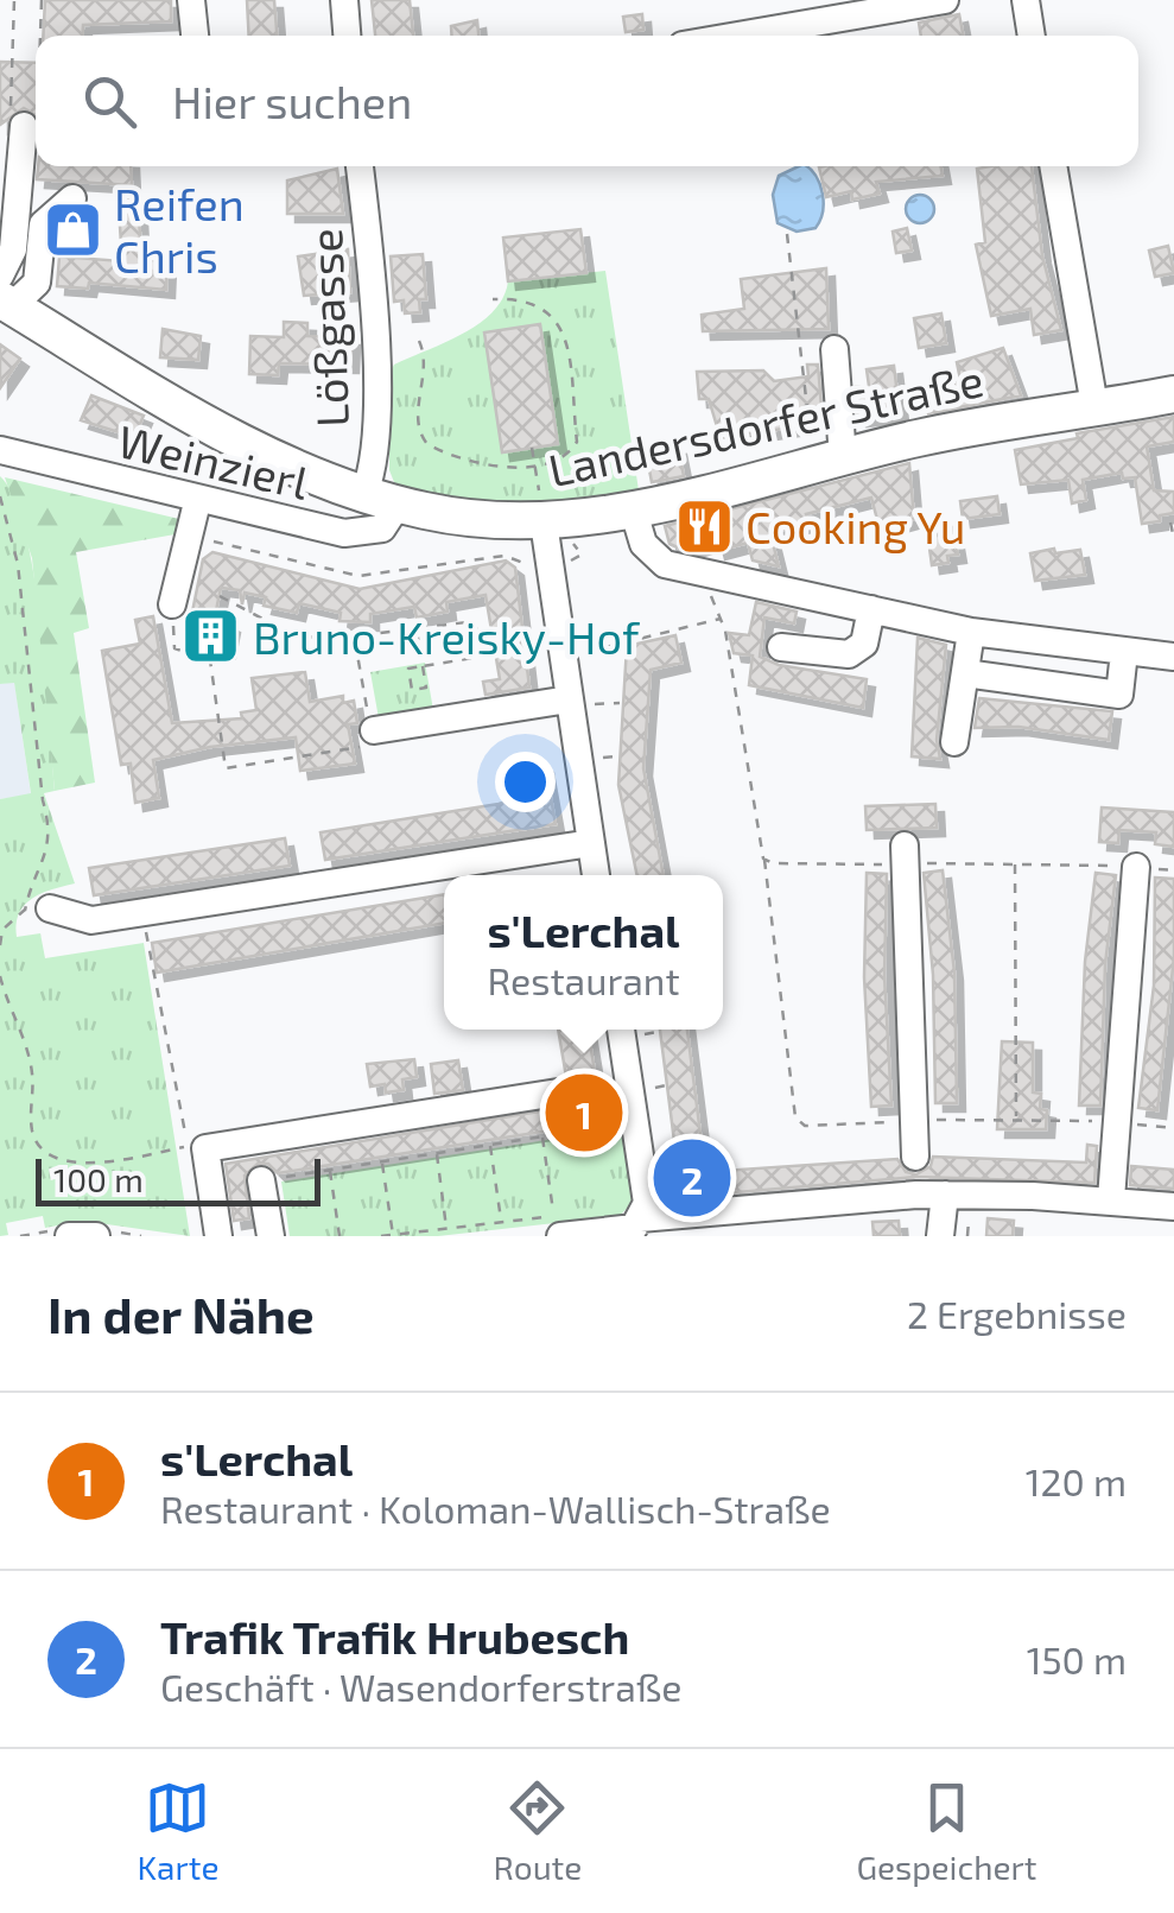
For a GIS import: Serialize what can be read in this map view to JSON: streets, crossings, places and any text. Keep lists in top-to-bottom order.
{
  "streets": {
    "main road": ["Landersdorfer Straße"],
    "street": ["Lößgasse", "Weinzierl"]
  },
  "crossings": [
    ["Lößgasse", "Landersdorfer Straße"],
    ["Lößgasse", "Weinzierl"],
    ["Landersdorfer Straße", "Weinzierl"]
  ],
  "places": {
    "shop": ["Reifen Chris"],
    "restaurant": ["Cooking Yu"],
    "building": ["Bruno-Kreisky-Hof"]
  },
  "scale_bar": "100 m",
  "page": {
    "search": "Hier suchen",
    "popup": ["s'Lerchal", "Restaurant"],
    "pins": ["1", "2"],
    "scale": "100 m",
    "heading": ["In der Nähe", "2 Ergebnisse"],
    "list": [
      {
        "mark": "1",
        "name": "s'Lerchal",
        "note": "Restaurant · Koloman-Wallisch-Straße",
        "value": "120 m"
      },
      {
        "mark": "2",
        "name": "Trafik Trafik Hrubesch",
        "note": "Geschäft · Wasendorferstraße",
        "value": "150 m"
      }
    ],
    "nav": ["Karte", "Route", "Gespeichert"]
  }
}
